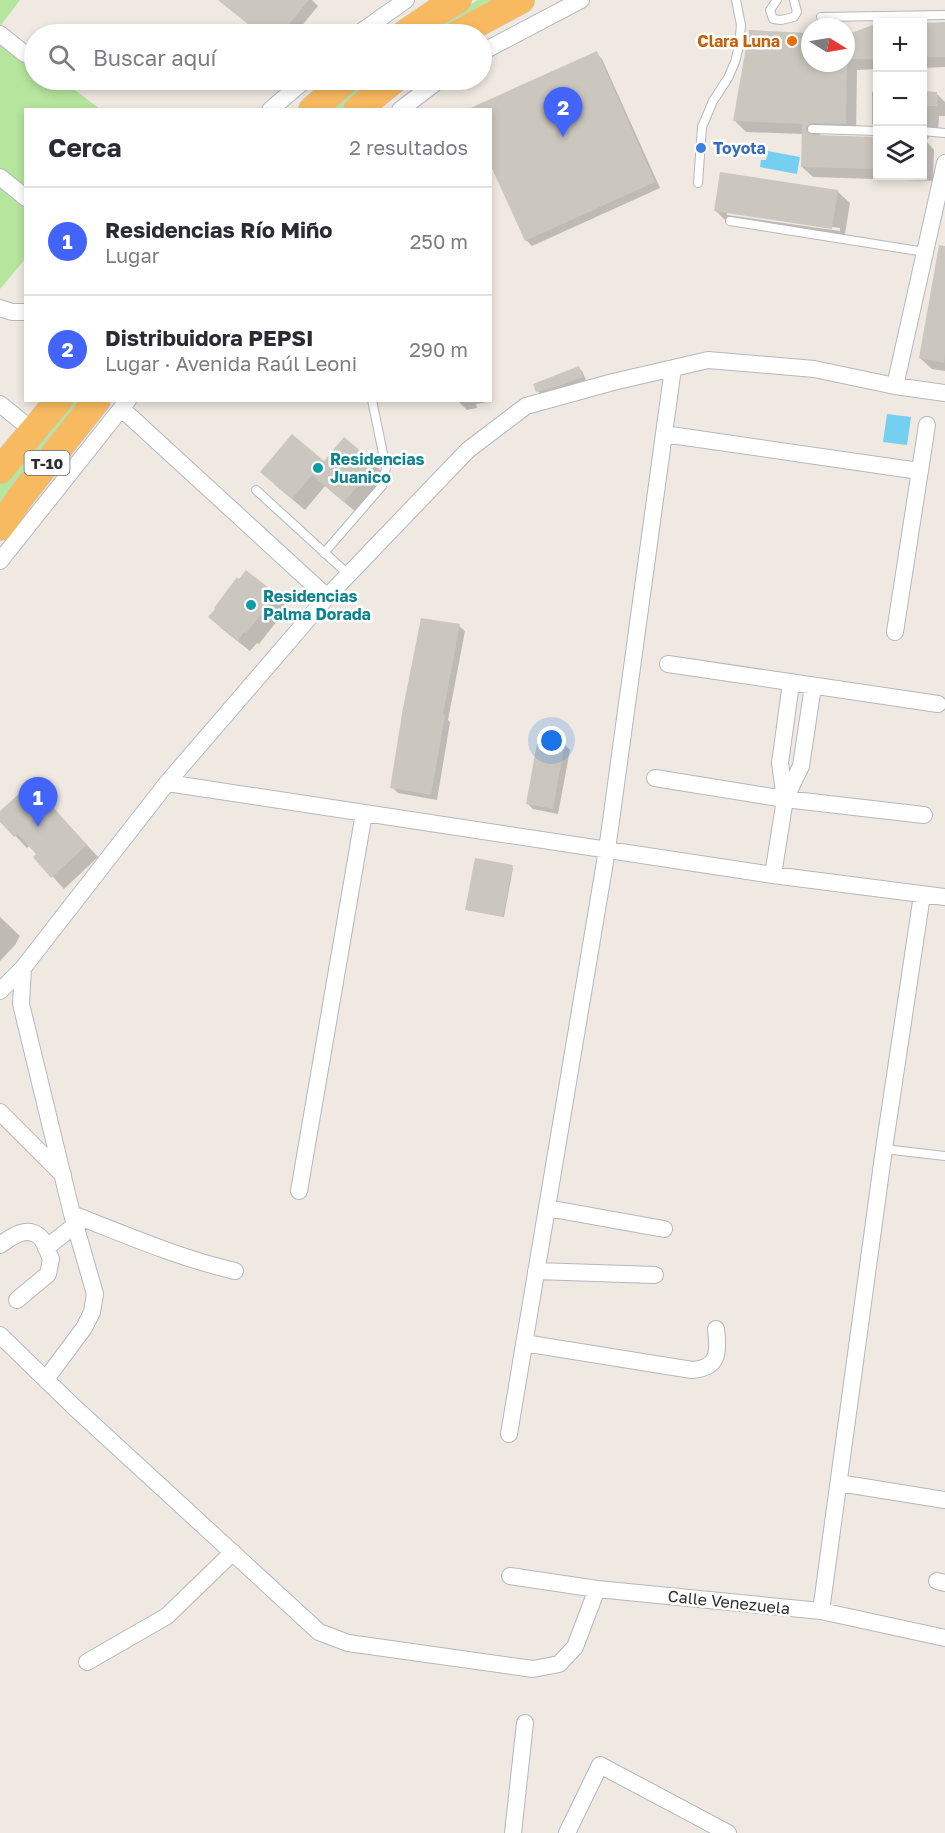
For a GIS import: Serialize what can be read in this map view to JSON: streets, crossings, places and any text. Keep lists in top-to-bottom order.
{
  "streets": {
    "highway": ["T-10"],
    "street": ["Calle Venezuela"]
  },
  "places": [
    "Clara Luna",
    "Toyota",
    "Residencias Juanico",
    "Residencias Palma Dorada"
  ],
  "north": "right",
  "page": {
    "map_buttons": ["+", "−"],
    "search": "Buscar aquí",
    "pins": ["2", "1"],
    "heading": ["Cerca", "2 resultados"],
    "list": [
      {
        "mark": "1",
        "name": "Residencias Río Miño",
        "note": "Lugar",
        "value": "250 m"
      },
      {
        "mark": "2",
        "name": "Distribuidora PEPSI",
        "note": "Lugar · Avenida Raúl Leoni",
        "value": "290 m"
      }
    ]
  }
}
